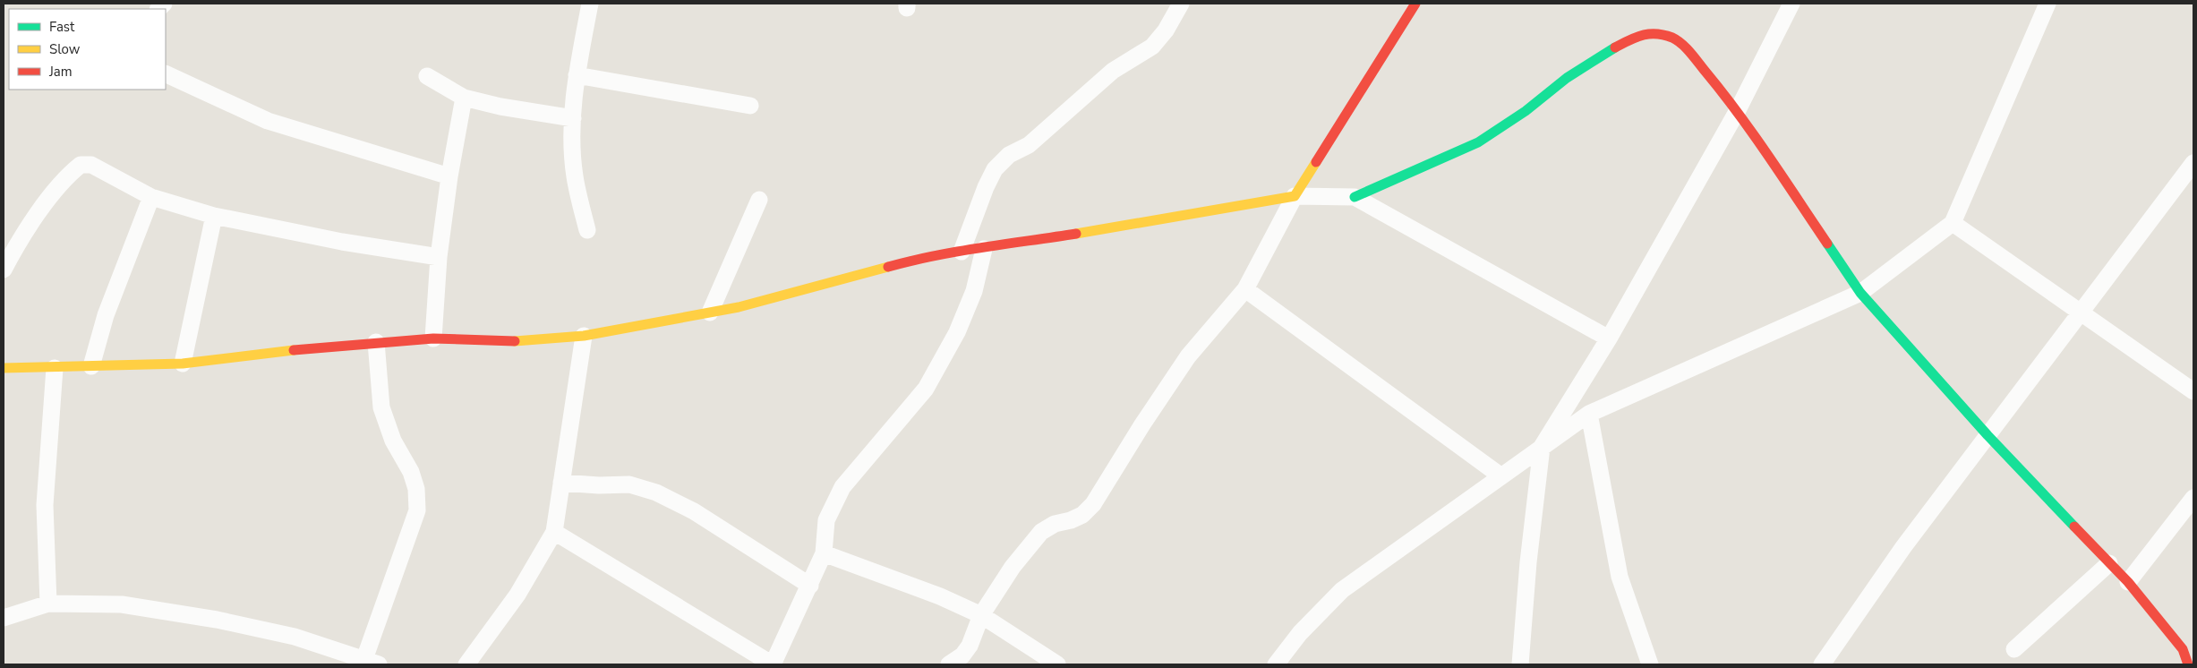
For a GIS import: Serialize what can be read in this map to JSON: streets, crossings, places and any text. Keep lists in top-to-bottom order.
{
  "legend": ["Fast", "Slow", "Jam"]
}
